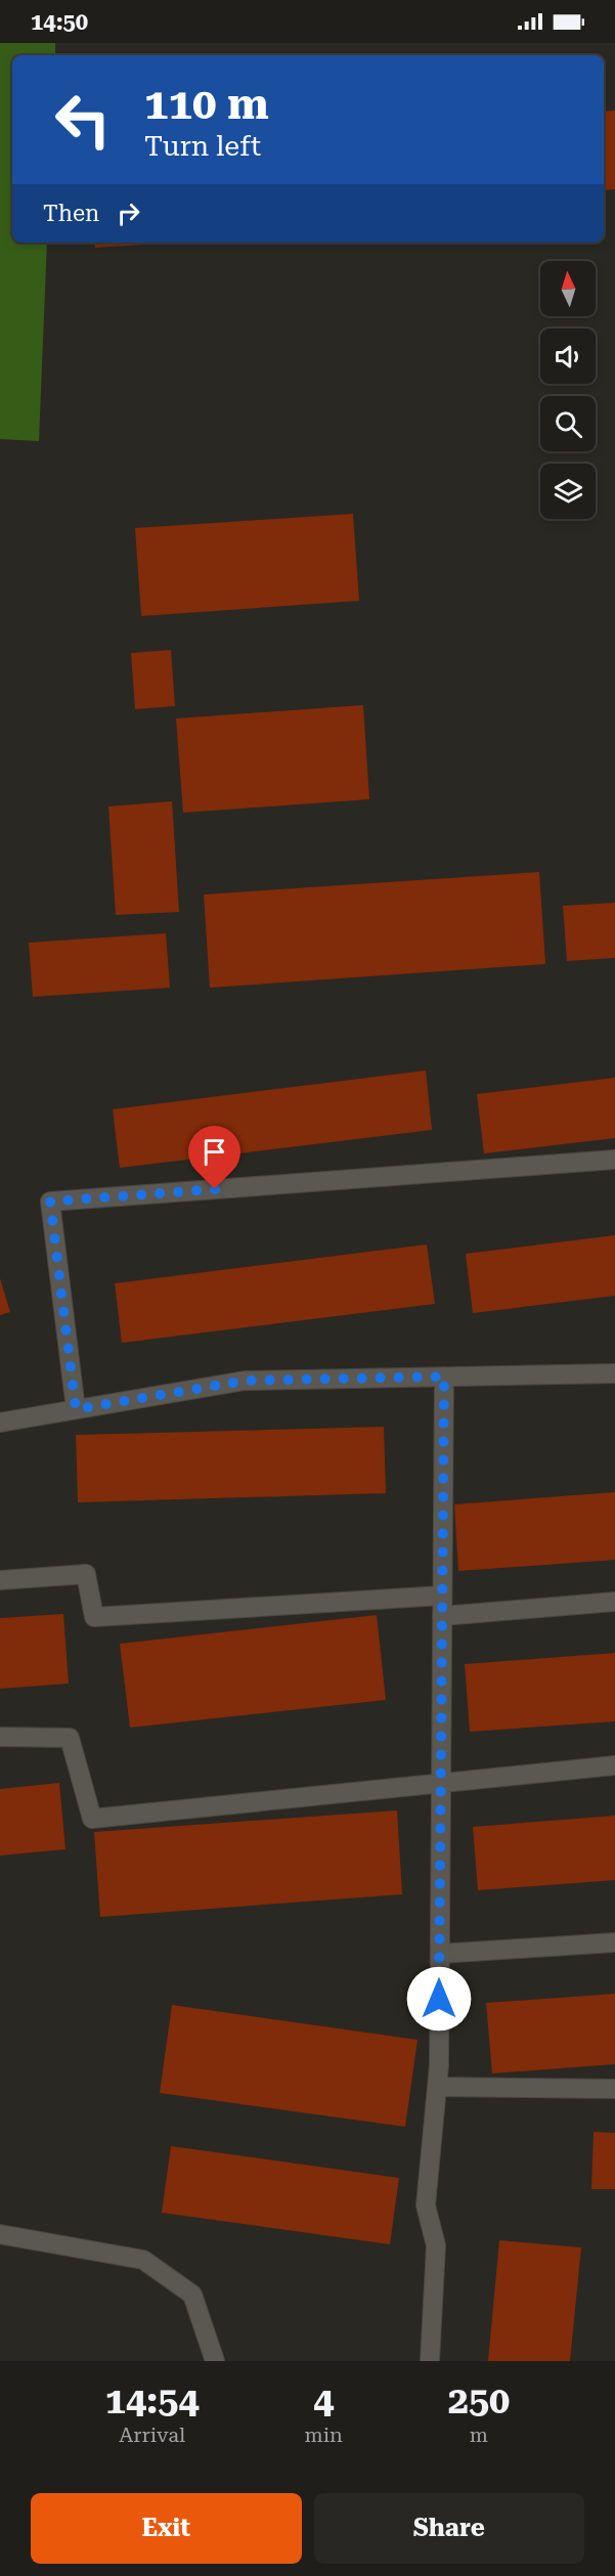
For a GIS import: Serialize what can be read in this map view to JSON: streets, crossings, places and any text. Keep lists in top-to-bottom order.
{
  "north": "top",
  "page": {
    "status": "14:50",
    "turn": ["110 m", "Turn left"],
    "then": "Then",
    "eta": [
      "14:54",
      "Arrival",
      "4",
      "min",
      "250",
      "m"
    ],
    "buttons": ["Exit", "Share"]
  }
}
